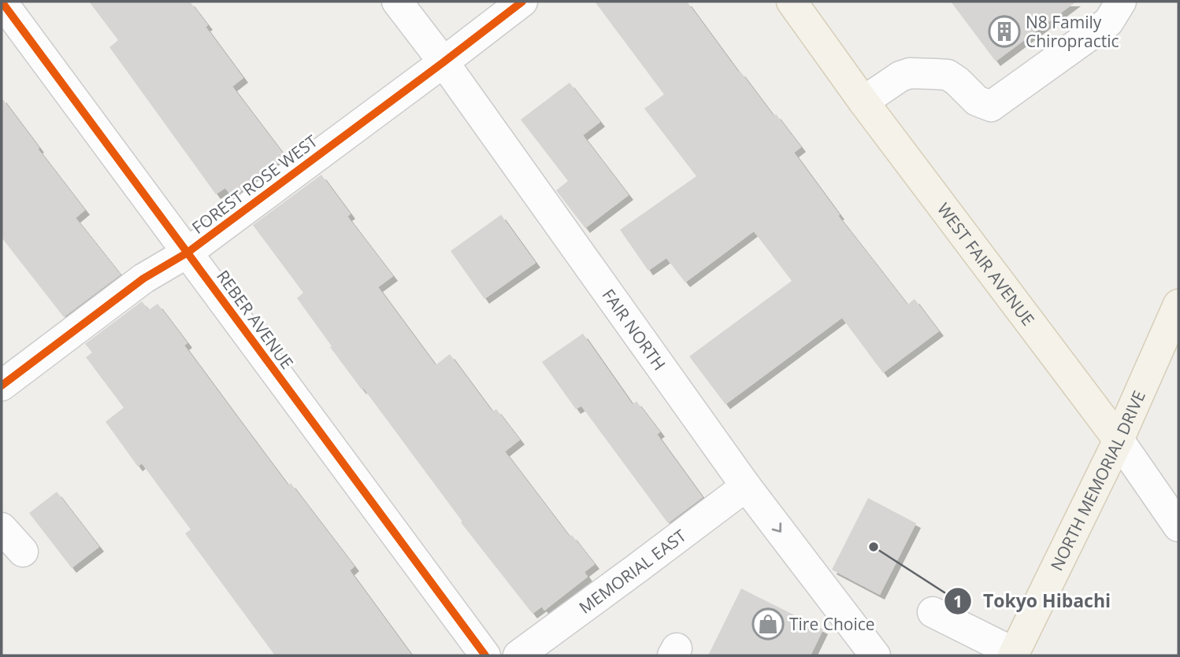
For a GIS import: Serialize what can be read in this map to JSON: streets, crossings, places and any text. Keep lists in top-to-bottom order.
{
  "streets": {
    "main road": ["WEST FAIR AVENUE", "NORTH MEMORIAL DRIVE"],
    "street": [
      "FOREST ROSE WEST",
      "REBER AVENUE",
      "FAIR NORTH",
      "MEMORIAL EAST"
    ]
  },
  "crossings": [
    ["FOREST ROSE WEST", "REBER AVENUE"],
    ["FOREST ROSE WEST", "FAIR NORTH"],
    ["WEST FAIR AVENUE", "NORTH MEMORIAL DRIVE"],
    ["FAIR NORTH", "MEMORIAL EAST"]
  ],
  "places": {
    "building": ["N8 Family Chiropractic"],
    "other": ["Tokyo Hibachi"],
    "shop": ["Tire Choice"]
  }
}
